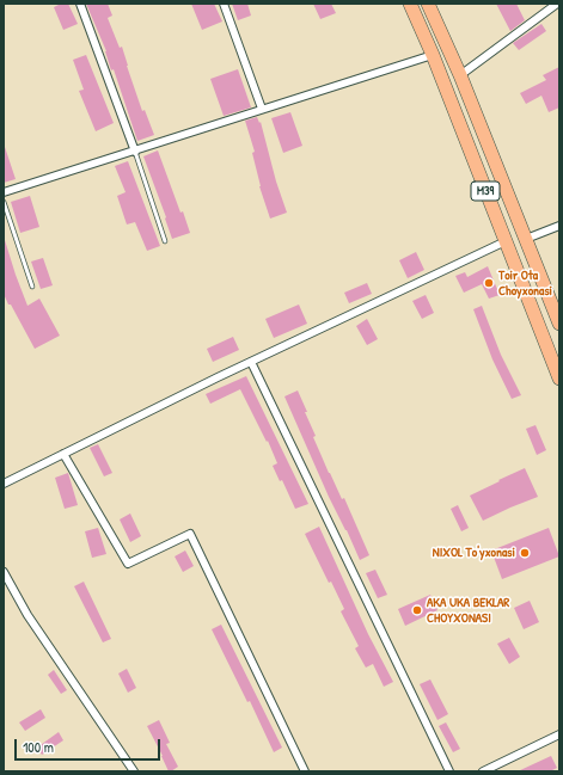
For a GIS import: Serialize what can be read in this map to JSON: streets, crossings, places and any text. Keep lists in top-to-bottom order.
{
  "streets": {
    "highway": ["M39"]
  },
  "places": ["Toir Ota Choyxonasi", "NIXOL To'yxonasi", "AKA UKA BEKLAR CHOYXONASI"],
  "scale_bar": "100 m"
}
